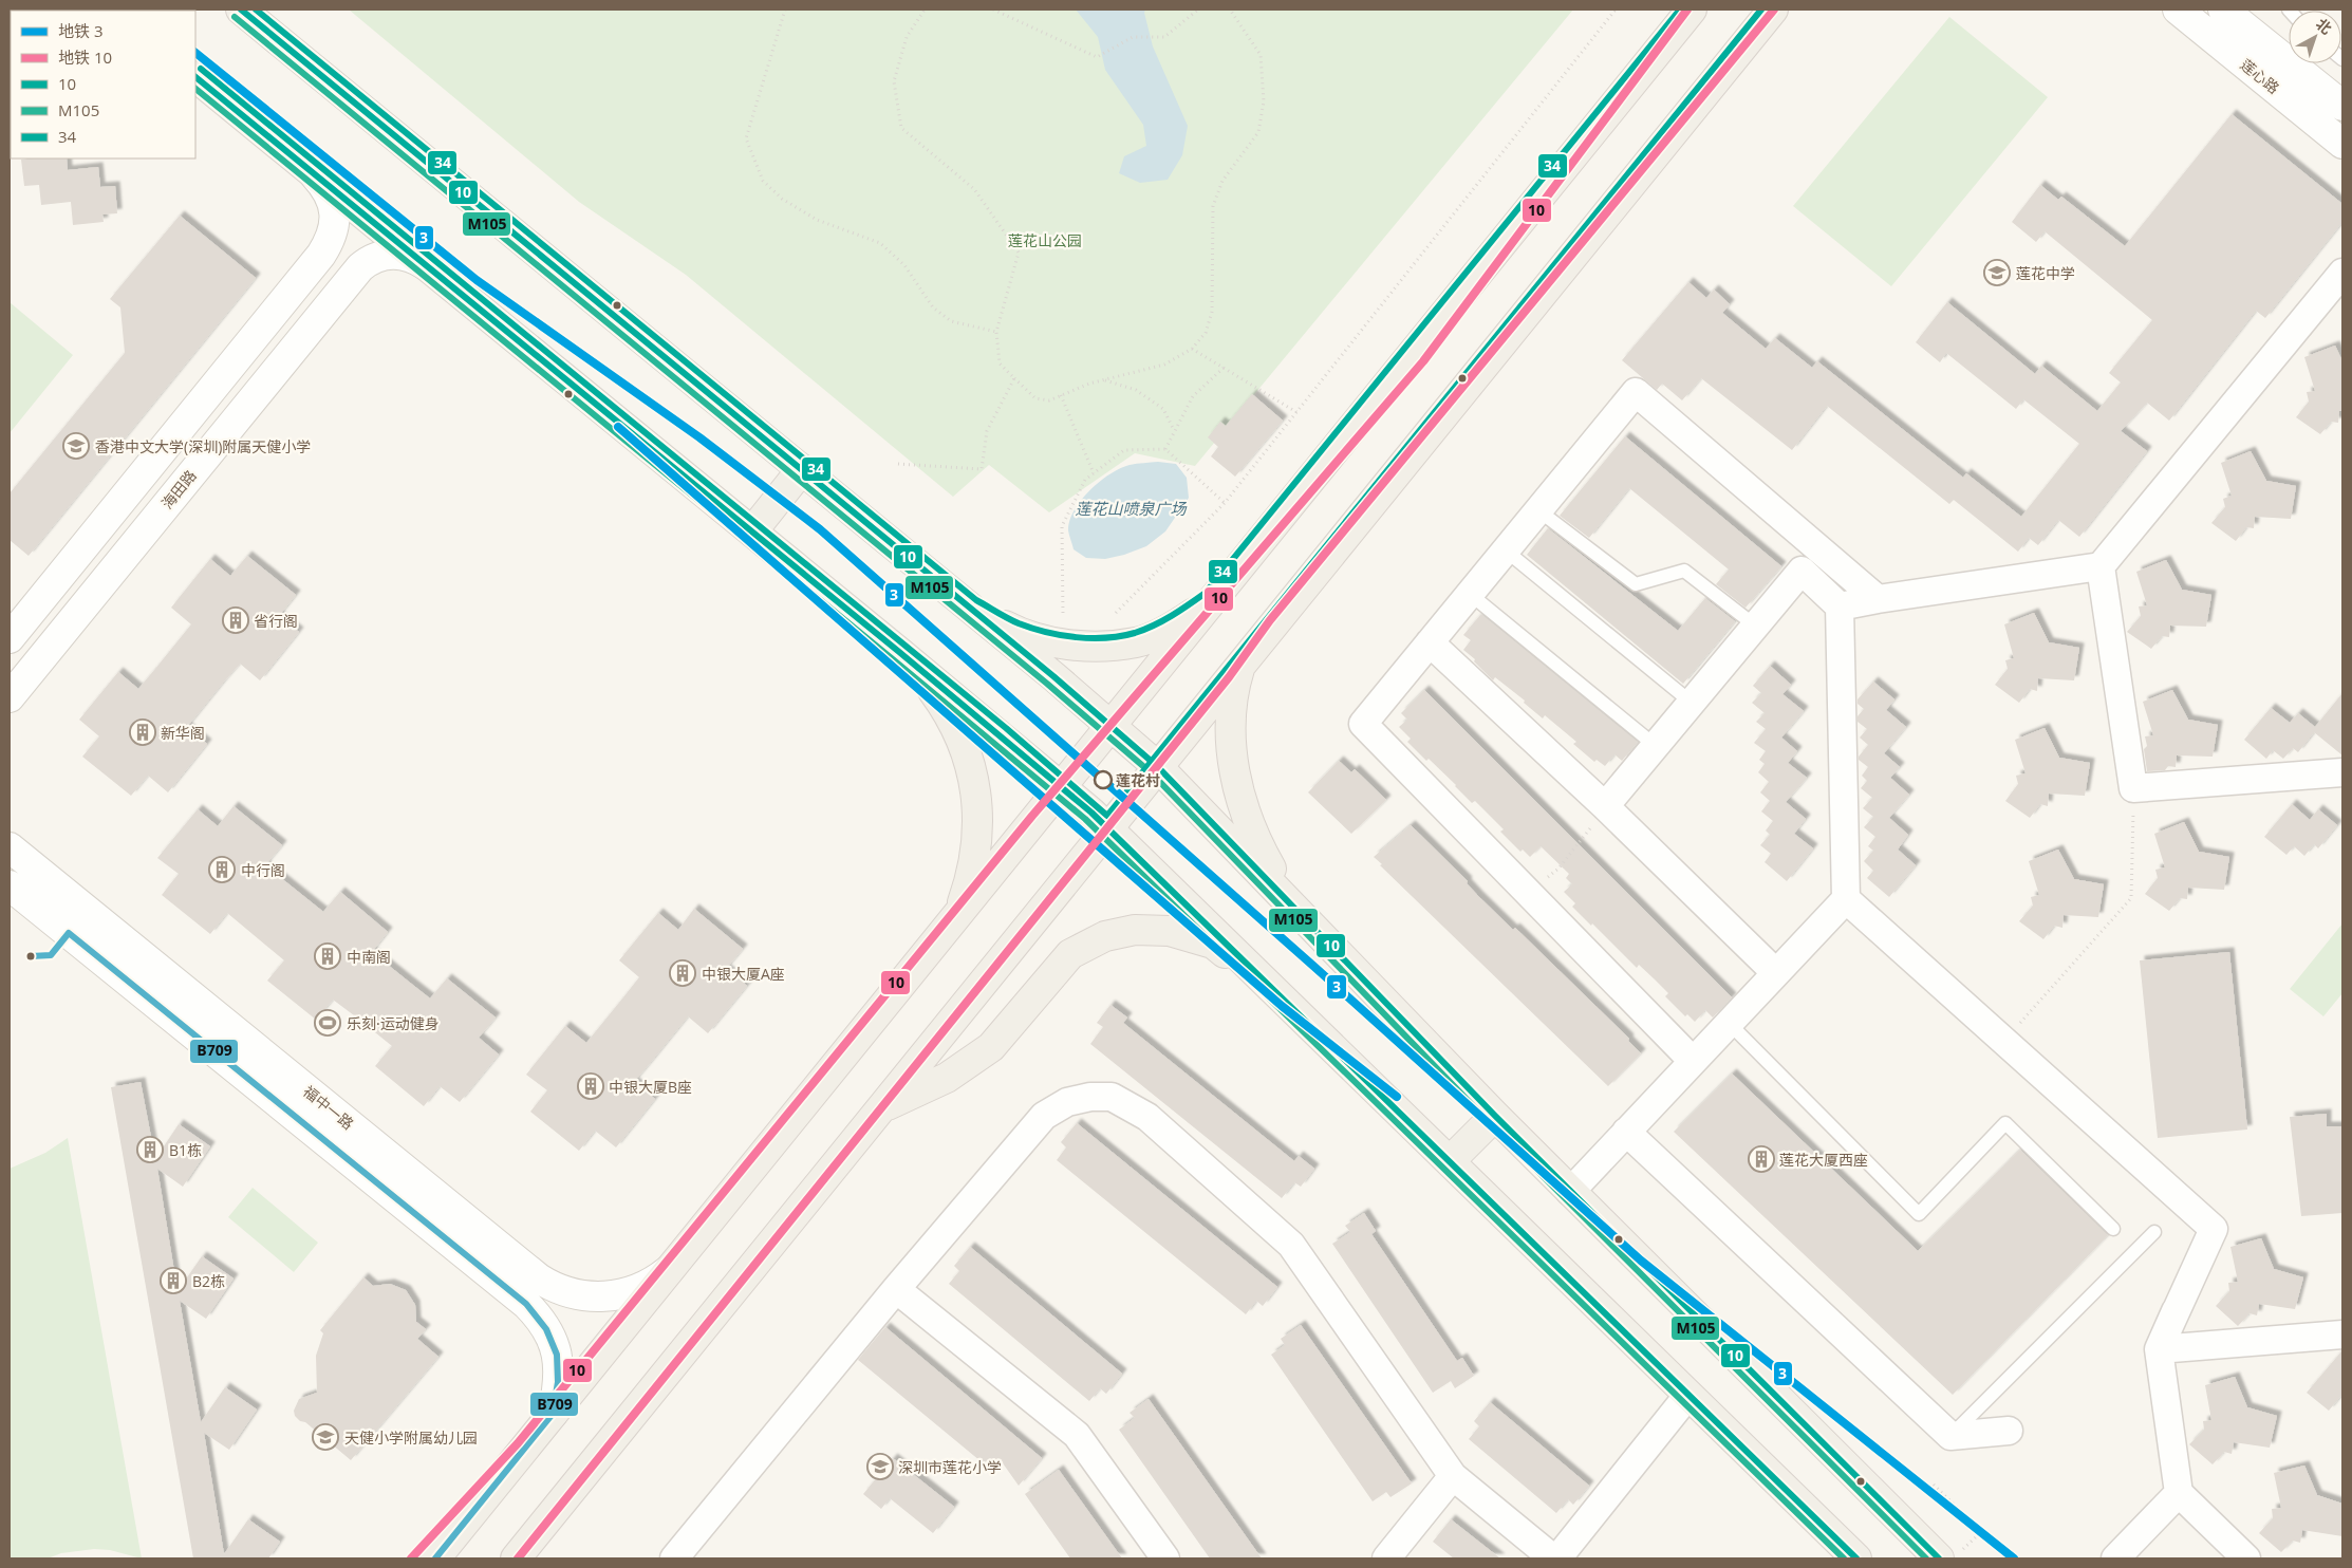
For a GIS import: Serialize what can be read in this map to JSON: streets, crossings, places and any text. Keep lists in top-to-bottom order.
{
  "streets": {
    "street": ["莲心路", "海田路", "福中一路"]
  },
  "water": ["莲花山喷泉广场"],
  "parks": ["莲花山公园"],
  "places": {
    "school or university": [
      "莲花中学",
      "香港中文大学(深圳)附属天健小学",
      "天健小学附属幼儿园",
      "深圳市莲花小学"
    ],
    "building": [
      "省行阁",
      "新华阁",
      "中行阁",
      "中南阁",
      "中银大厦A座",
      "中银大厦B座",
      "B1栋",
      "莲花大厦西座",
      "B2栋"
    ],
    "other": ["莲花村"],
    "sports": ["乐刻·运动健身"]
  },
  "lines": [
    "metro line 10",
    "transit line 10",
    "transit line 34",
    "transit line M105",
    "metro line 3",
    "transit line B709"
  ],
  "legend": [
    "地铁 3",
    "地铁 10",
    "10",
    "M105",
    "34"
  ],
  "north": "top right"
}
